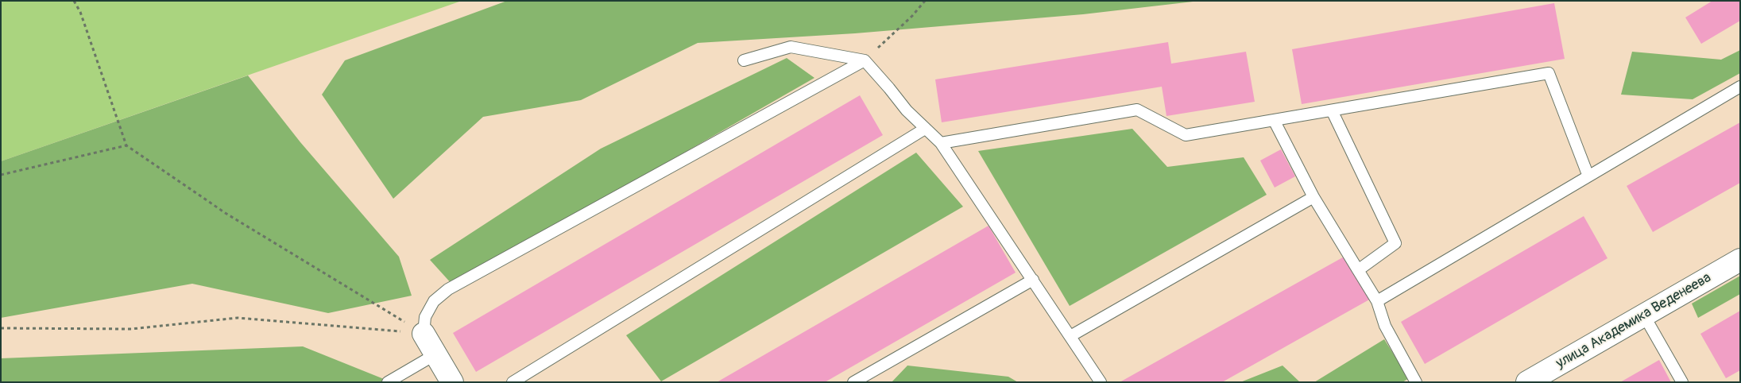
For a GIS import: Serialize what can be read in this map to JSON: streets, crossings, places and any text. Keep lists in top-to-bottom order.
{
  "streets": {
    "street": ["улица Академика Веденеева"]
  }
}
